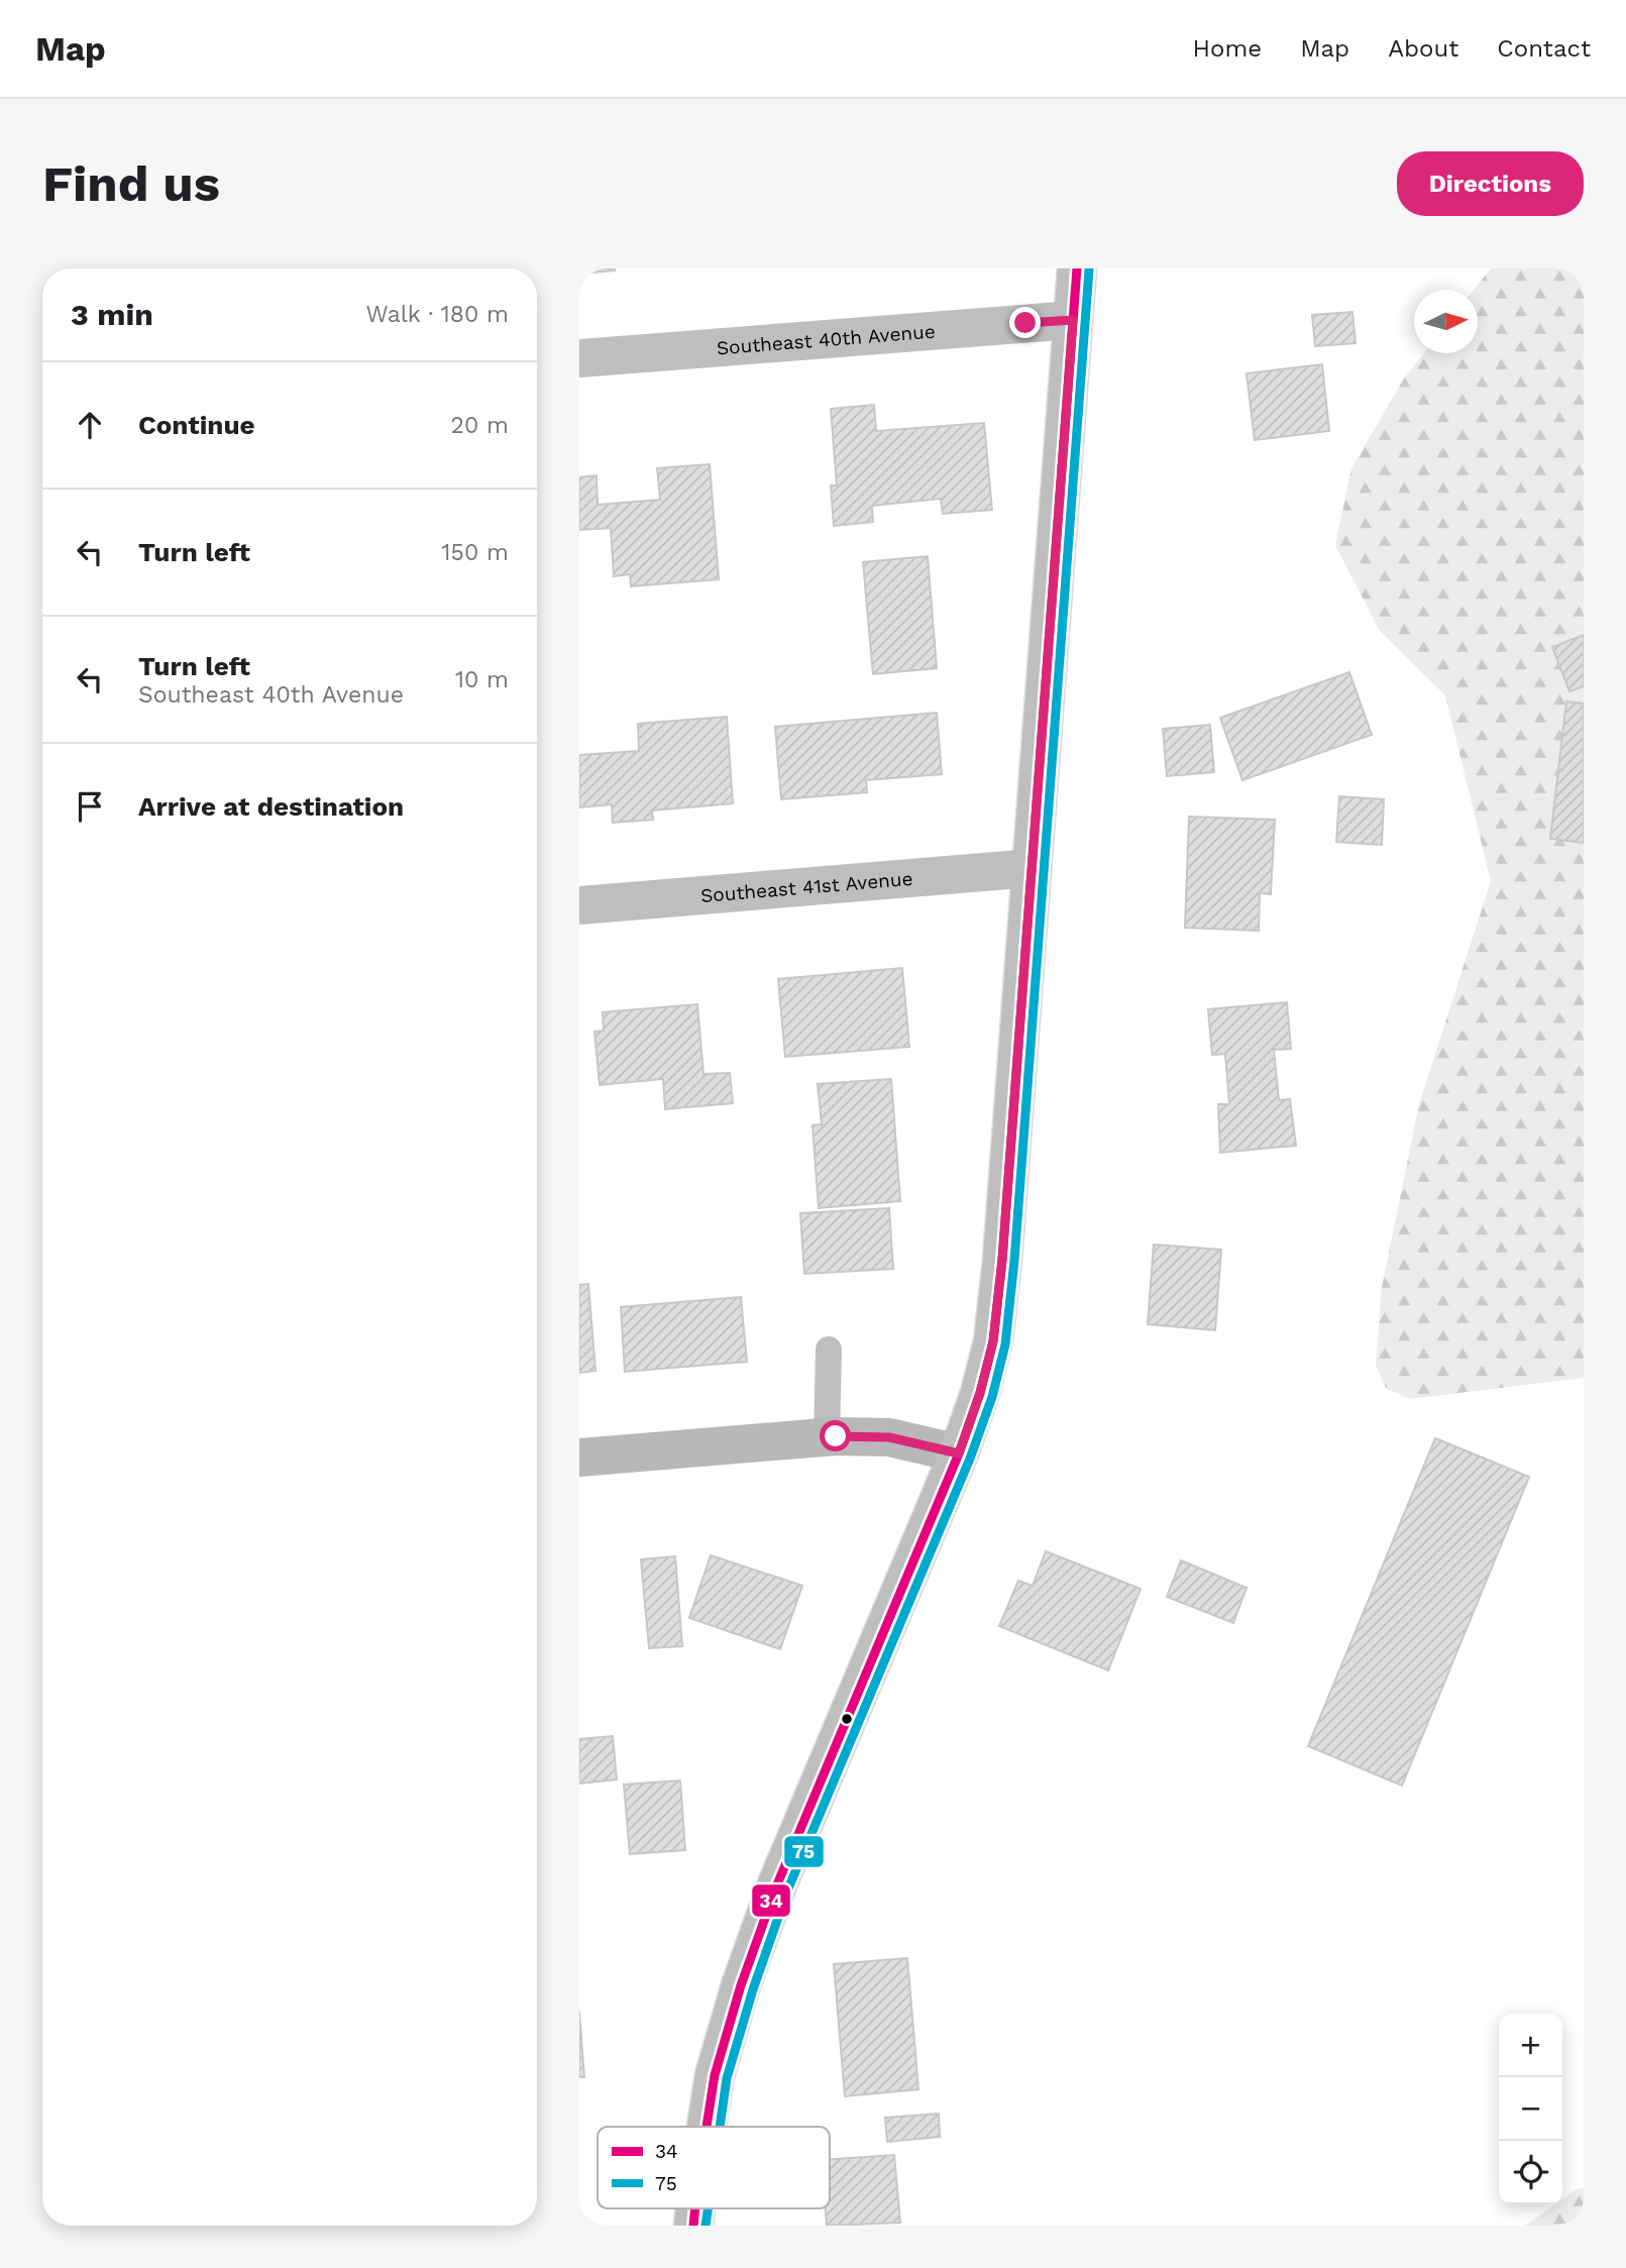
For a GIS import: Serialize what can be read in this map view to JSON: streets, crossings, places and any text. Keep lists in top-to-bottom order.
{
  "streets": {
    "main road": ["Southeast 40th Avenue", "Southeast 41st Avenue"]
  },
  "lines": ["transit line 34", "transit line 75"],
  "legend": ["34", "75"],
  "north": "right",
  "page": {
    "header": "Map",
    "nav": [
      "Home",
      "Map",
      "About",
      "Contact"
    ],
    "buttons": "Directions",
    "title": "Find us",
    "heading": ["3 min", "Walk · 180 m"],
    "list": [
      ["Continue", "20 m"],
      ["Turn left", "150 m"],
      ["Turn left", "Southeast 40th Avenue", "10 m"],
      "Arrive at destination"
    ],
    "map_buttons": ["+", "−"]
  }
}
